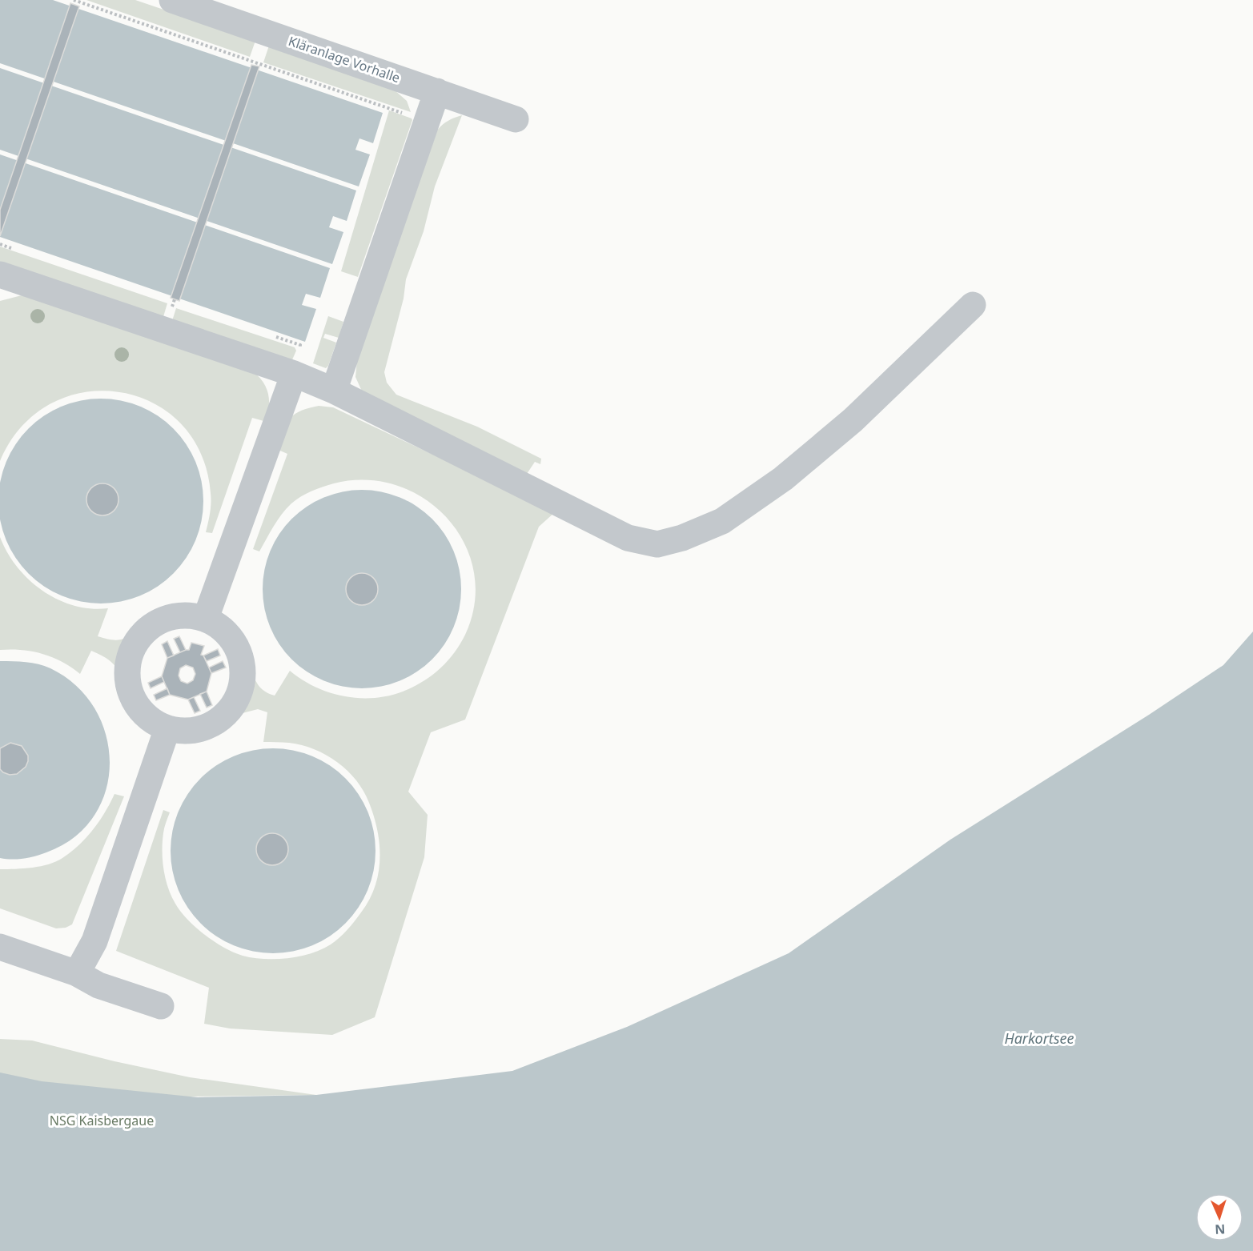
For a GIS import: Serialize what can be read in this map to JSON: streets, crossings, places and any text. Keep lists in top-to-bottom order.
{
  "streets": {
    "lane": ["Kläranlage Vorhalle"]
  },
  "water": ["Harkortsee"],
  "parks": ["NSG Kaisbergaue"],
  "north": "bottom"
}
